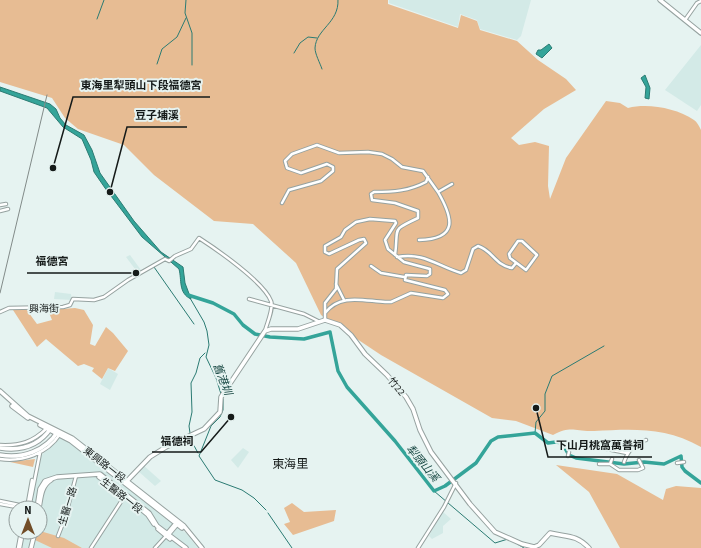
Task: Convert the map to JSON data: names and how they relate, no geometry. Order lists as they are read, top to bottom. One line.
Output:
{"streets":{"street":["興海街","竹22","東興路一段","生醫路一段","生醫一路"]},"crossings":[["生醫路一段","生醫一路"]],"districts":["東海里"],"water":["舊港圳","犁頭山溪"],"places":["東海里犁頭山下段福德宮","豆子埔溪","福德宮","下山月桃窩萬善祠","福德祠"],"north":"top"}
